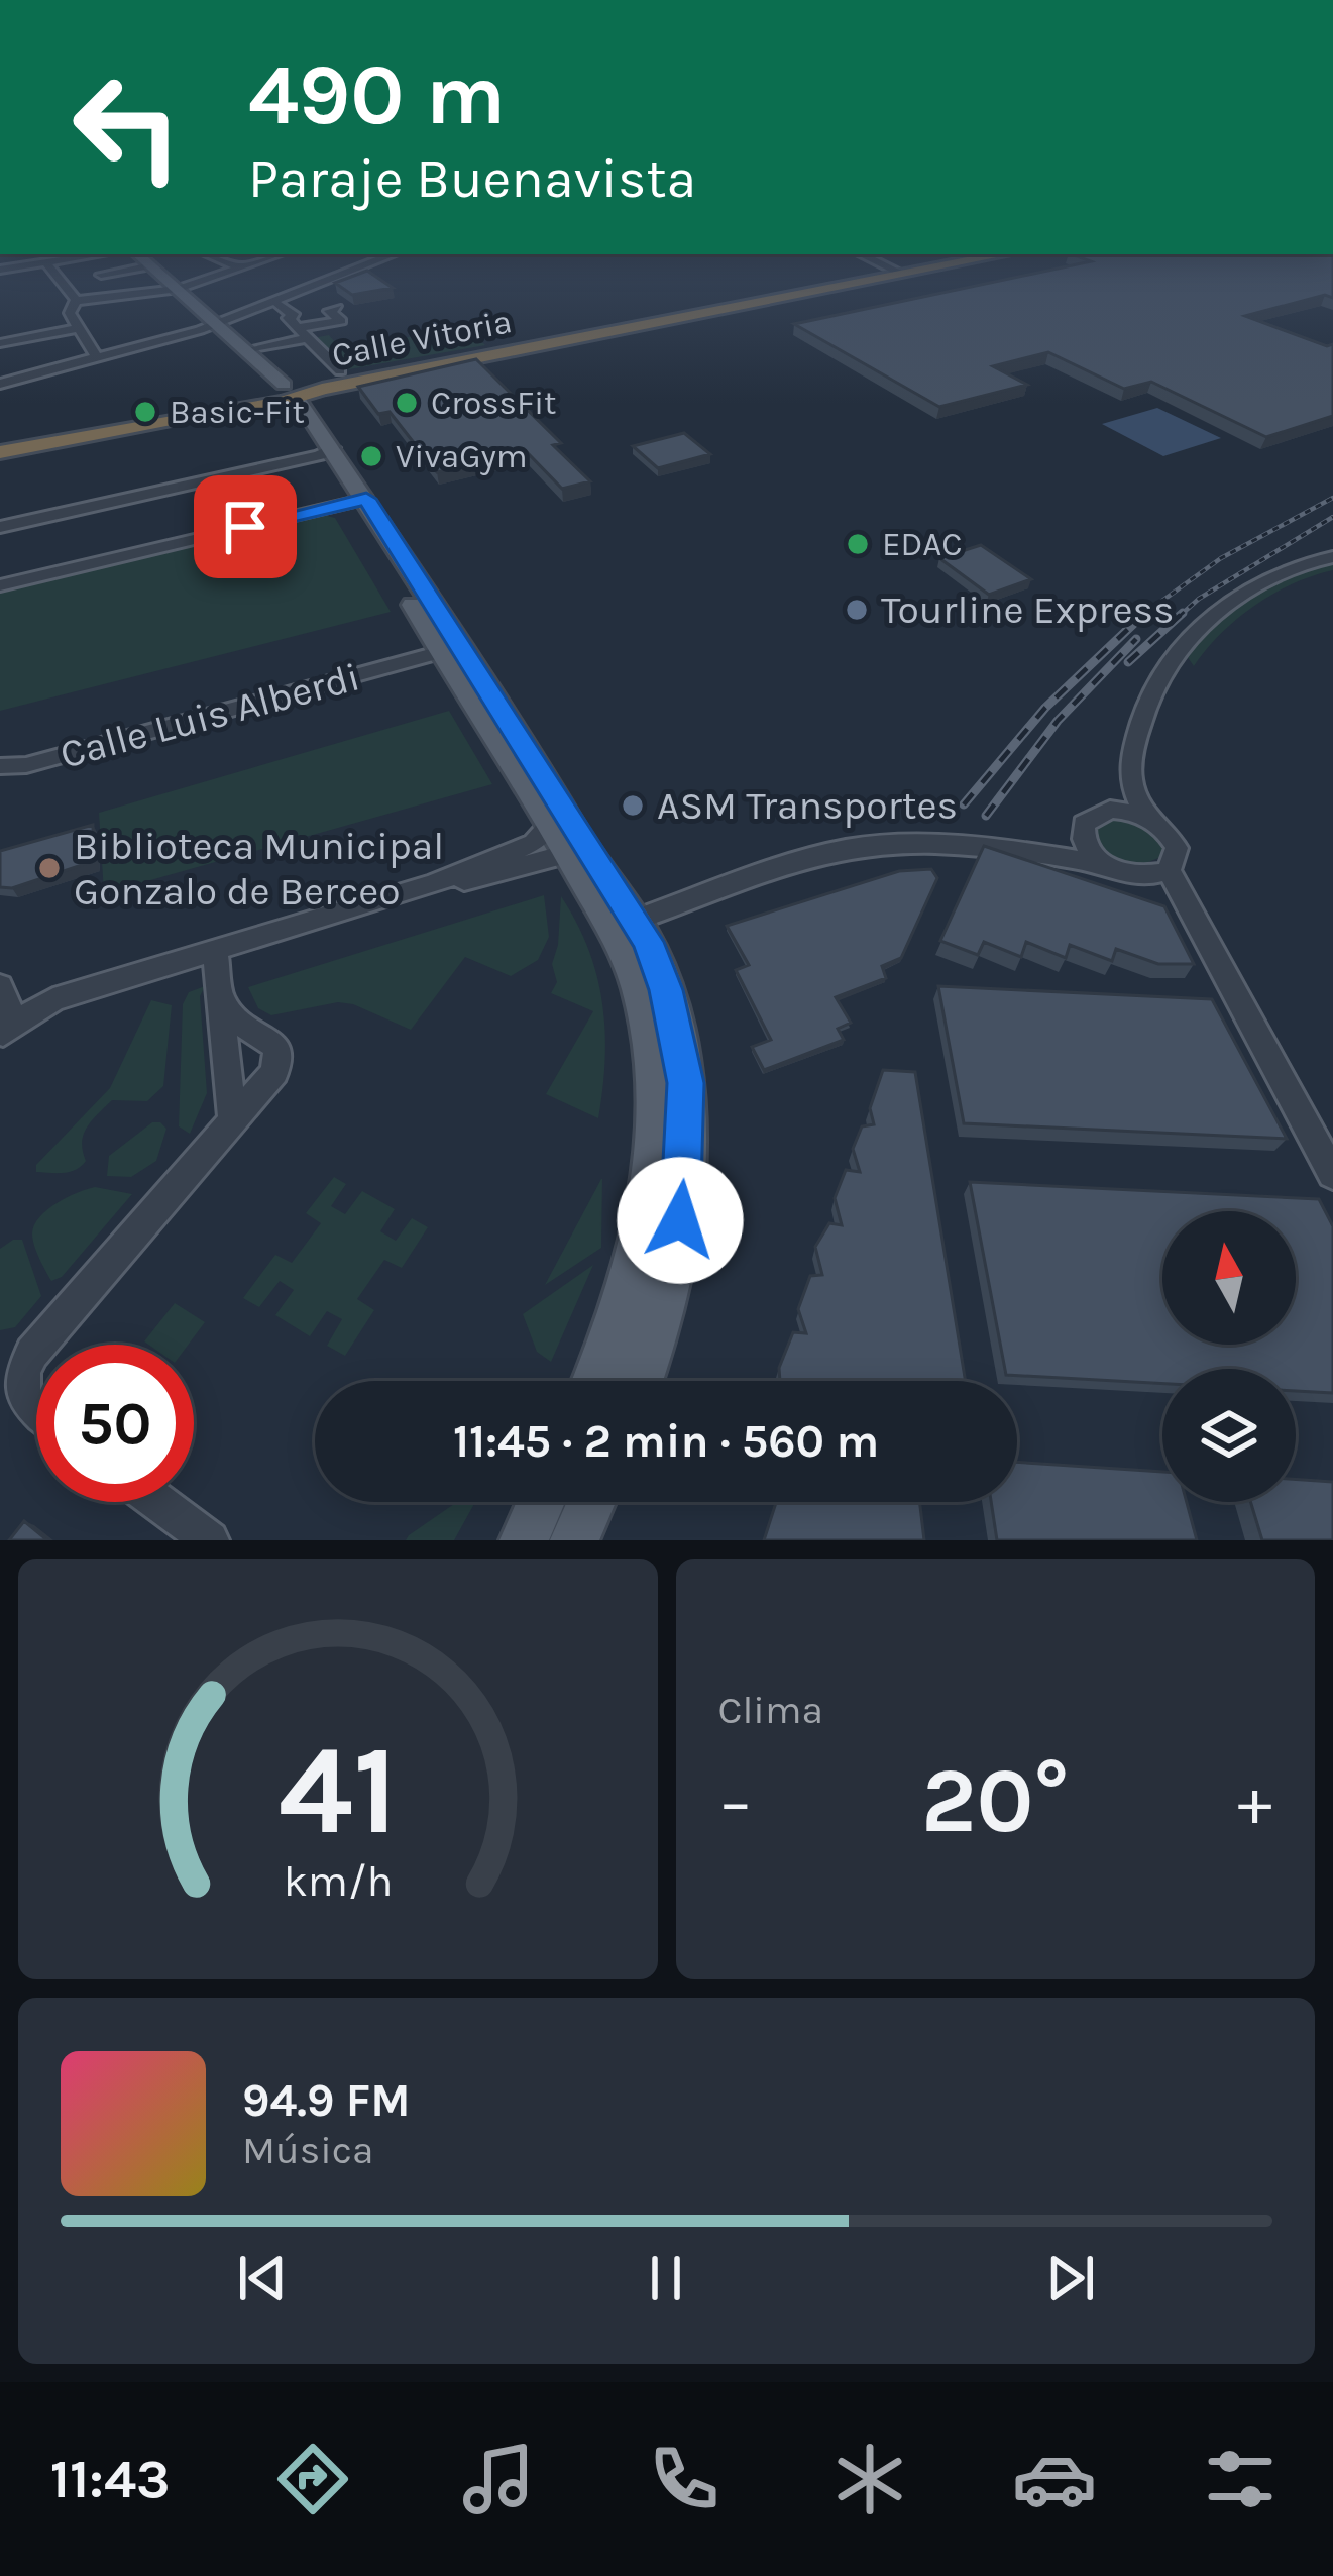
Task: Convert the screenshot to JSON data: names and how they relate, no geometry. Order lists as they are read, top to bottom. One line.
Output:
{"streets":{"highway":["Calle Vitoria"],"street":["Calle Luis Alberdi"]},"places":["CrossFit","Basic-Fit","VivaGym","EDAC","Tourline Express","ASM Transportes","Biblioteca Municipal Gonzalo de Berceo"],"north":"top","page":{"turn":["490 m","Paraje Buenavista"],"limit":"50","trip":"11:45 · 2 min · 560 m","tile":"Clima","heat":["−","20°","+"],"song":["94.9 FM","Música"],"tabs":"11:43","gauge":["41","km/h"]}}
